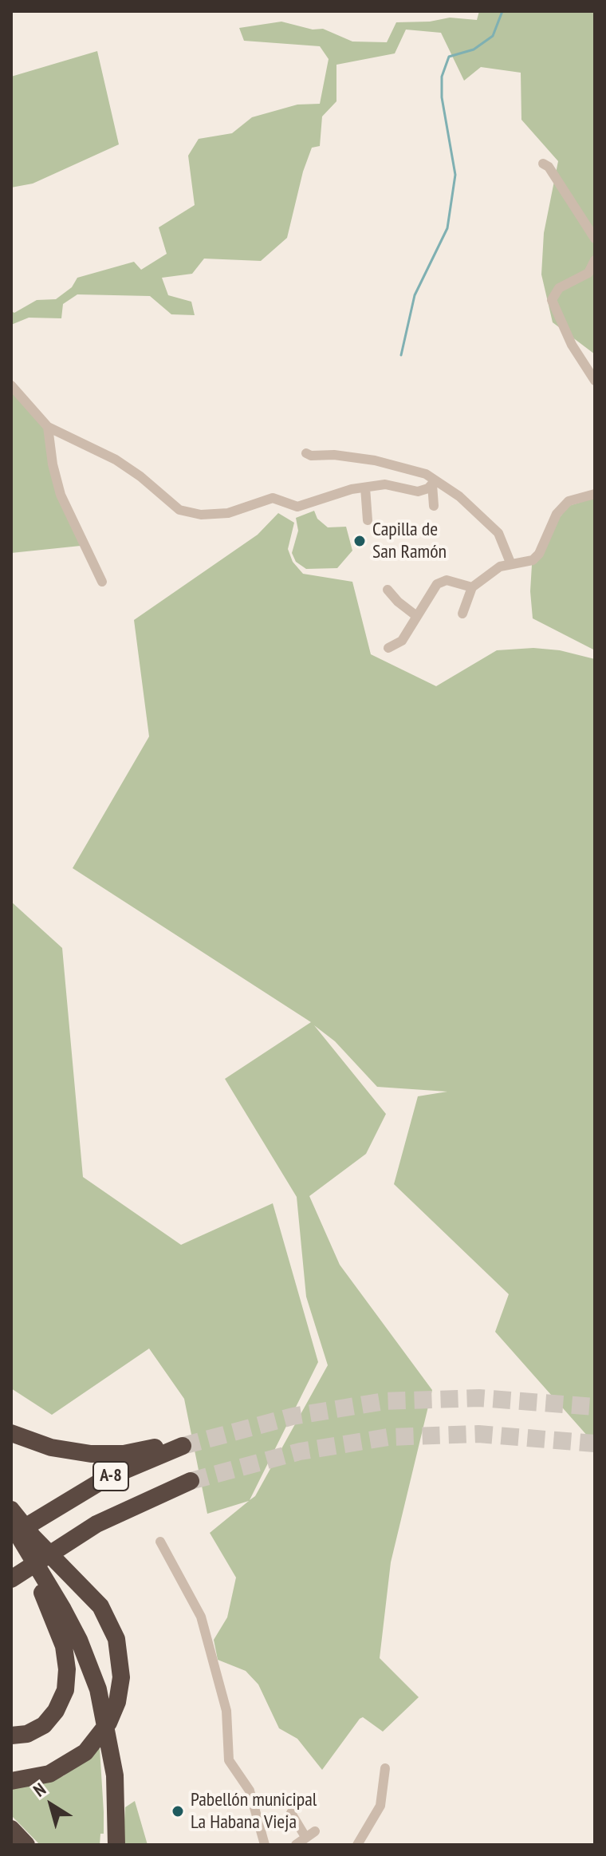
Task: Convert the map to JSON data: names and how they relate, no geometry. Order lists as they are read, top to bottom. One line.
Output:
{"streets":{"highway":["A-8"]},"places":["Capilla de San Ramón","Pabellón municipal La Habana Vieja"],"north":"top left"}
